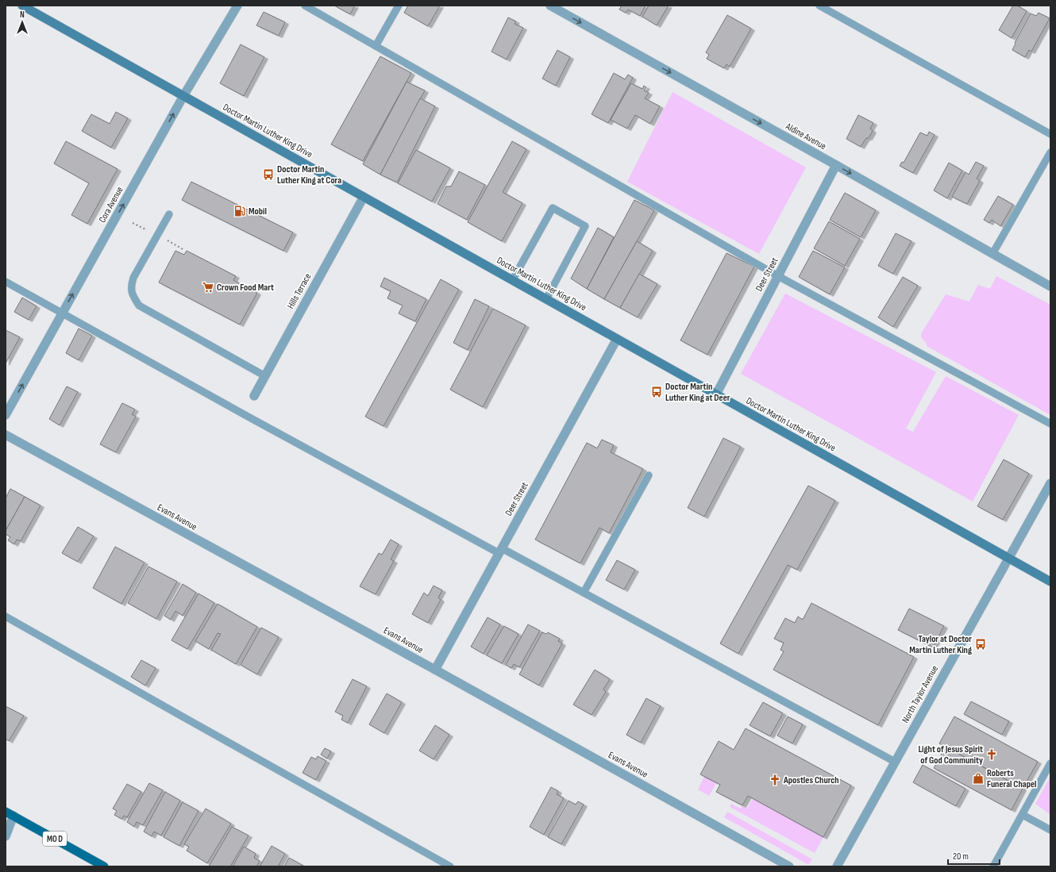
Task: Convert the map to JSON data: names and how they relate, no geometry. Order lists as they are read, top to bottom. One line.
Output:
{"streets":{"main road":["Doctor Martin Luther King Drive","MO D"],"street":["Aldine Avenue","Cora Avenue","Deer Street","Hills Terrace","Evans Avenue","North Taylor Avenue"]},"crossings":[["Doctor Martin Luther King Drive","Cora Avenue"],["Doctor Martin Luther King Drive","Deer Street"],["Doctor Martin Luther King Drive","Hills Terrace"],["Doctor Martin Luther King Drive","North Taylor Avenue"],["Aldine Avenue","Deer Street"],["Deer Street","Evans Avenue"]],"one_way":["Aldine Avenue","Cora Avenue"],"places":{"bus stop":["Doctor Martin Luther King at Cora","Doctor Martin Luther King at Deer","Taylor at Doctor Martin Luther King"],"fuel station":["Mobil"],"supermarket":["Crown Food Mart"],"church":["Light of Jesus Spirit of God Community","Apostles Church"],"shop":["Roberts Funeral Chapel"]},"scale_bar":"20 m","north":"top"}
